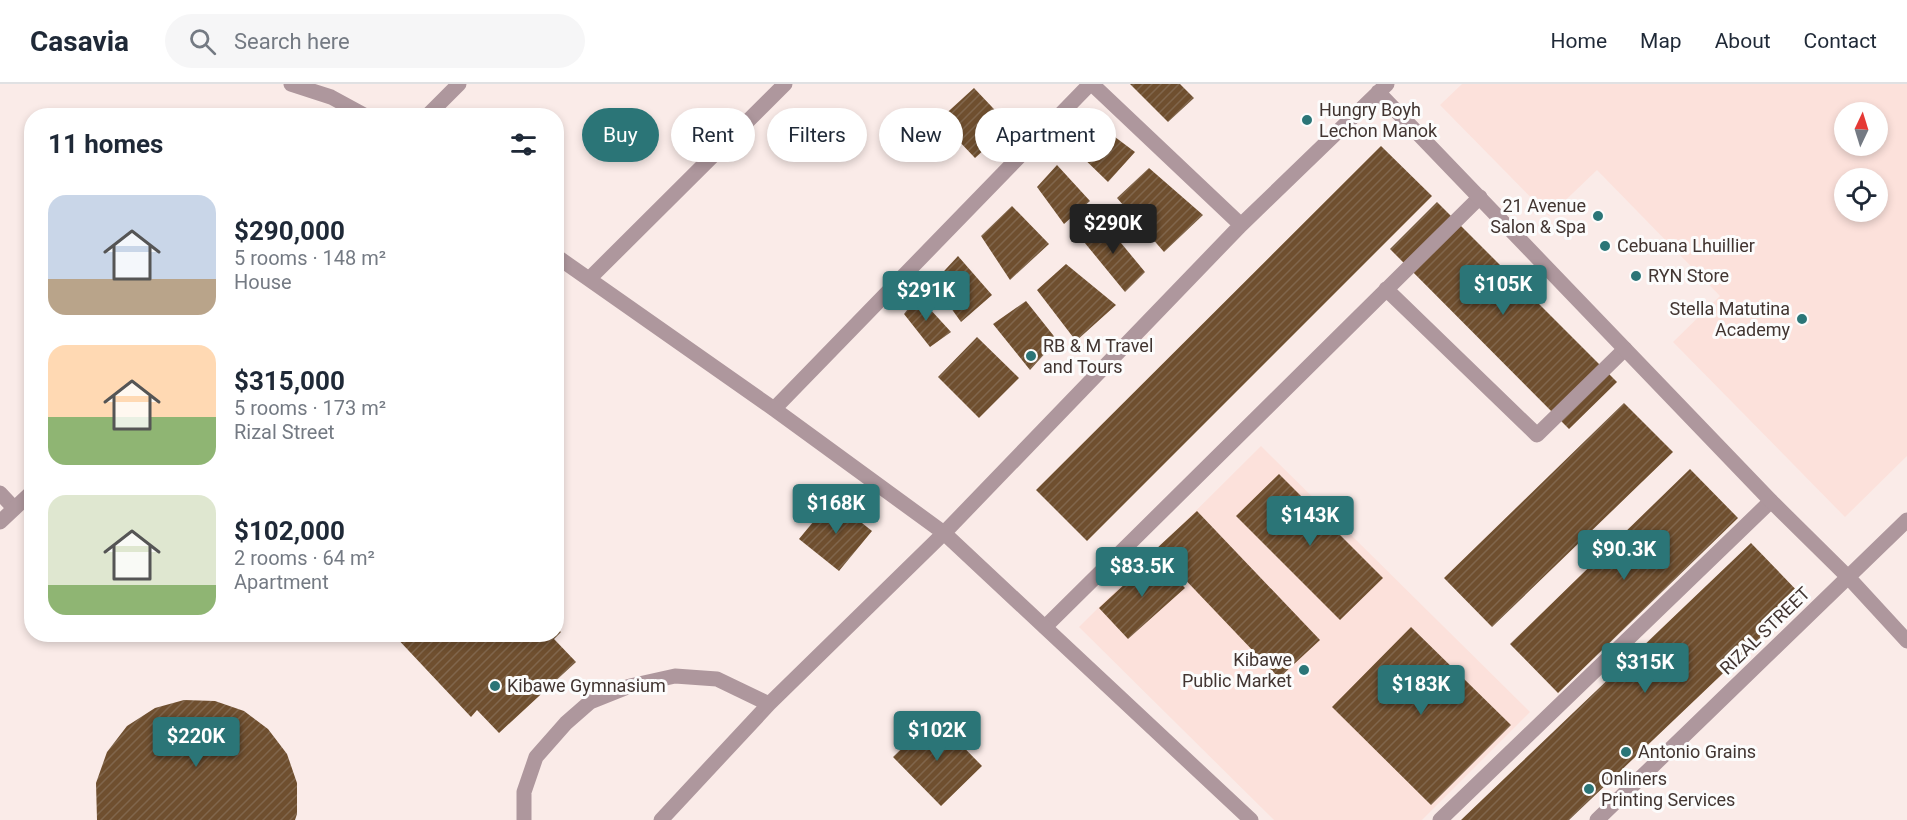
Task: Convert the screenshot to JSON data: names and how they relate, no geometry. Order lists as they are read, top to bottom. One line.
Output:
{"streets":{"street":["RIZAL STREET"]},"places":["Hungry Boyh Lechon Manok","21 Avenue Salon & Spa","Cebuana Lhuillier","RYN Store","Stella Matutina Academy","RB & M Travel and Tours","Kibawe Public Market","Kibawe Gymnasium","Antonio Grains","Onliners Printing Services"],"north":"top","page":{"header":"Casavia","search":"Search here","nav":["Home","Map","About","Contact"],"chip":["Buy","Rent","Filters","New","Apartment"],"heading":"11 homes","list":[{"name":"$290,000","note":"5 rooms · 148 m² · House"},{"name":"$315,000","note":"5 rooms · 173 m² · Rizal Street"},{"name":"$102,000","note":"2 rooms · 64 m² · Apartment"}],"price":["$290K","$105K","$291K","$168K","$143K","$90.3K","$83.5K","$315K","$183K","$102K","$220K"]}}
